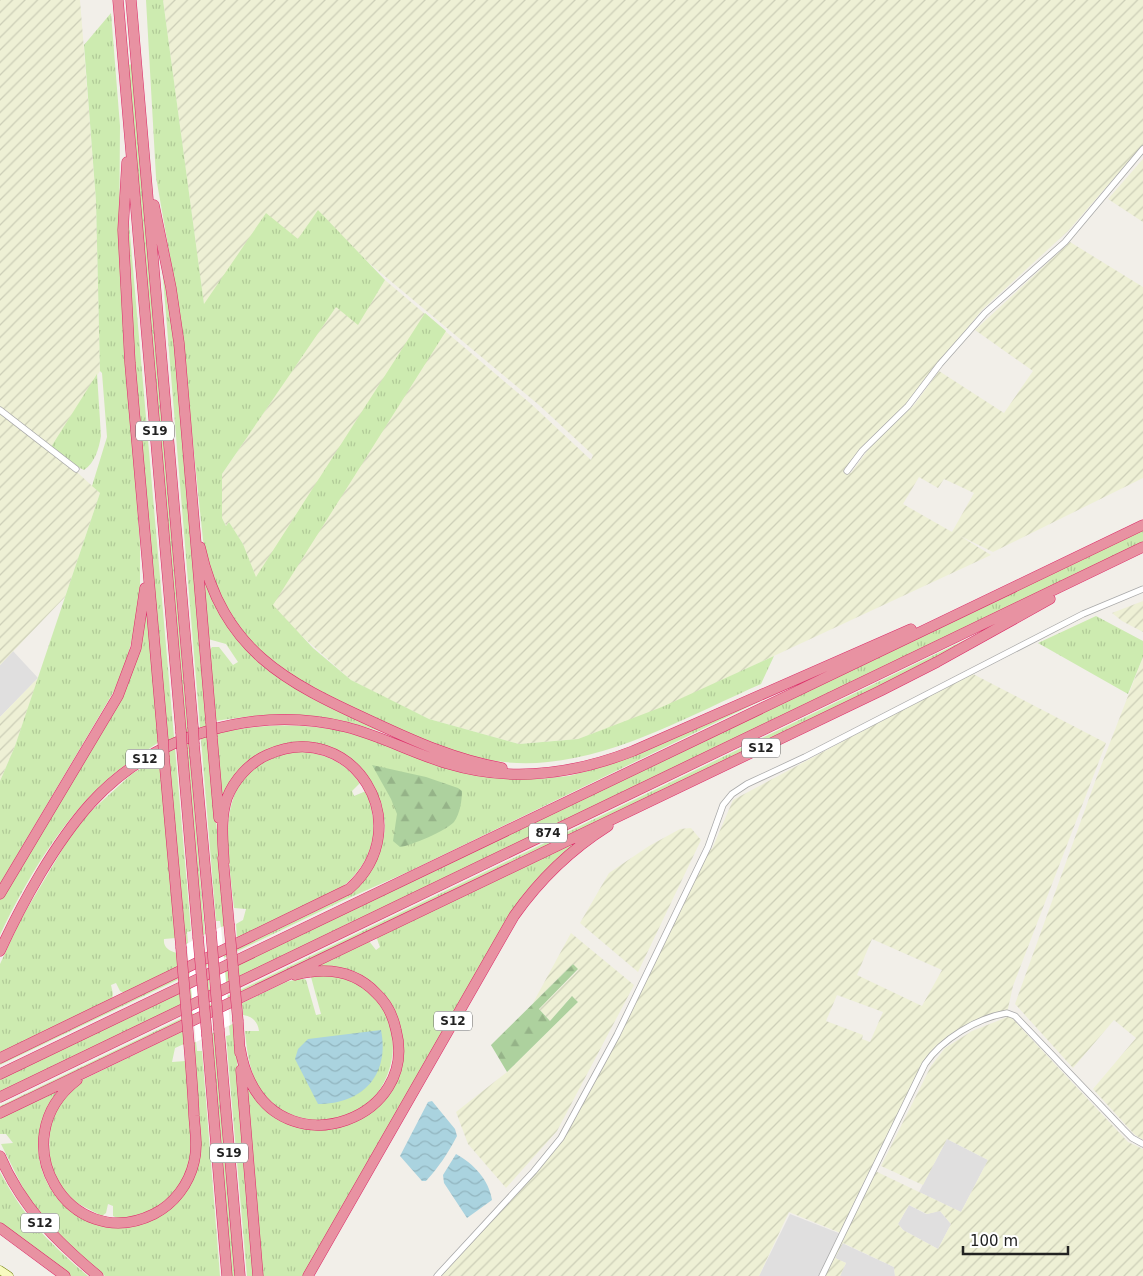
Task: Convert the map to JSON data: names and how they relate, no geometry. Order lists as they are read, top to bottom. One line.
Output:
{"streets":{"highway":["S19","S12","874"]},"crossings":[["S12","874"]],"scale_bar":"100 m"}
